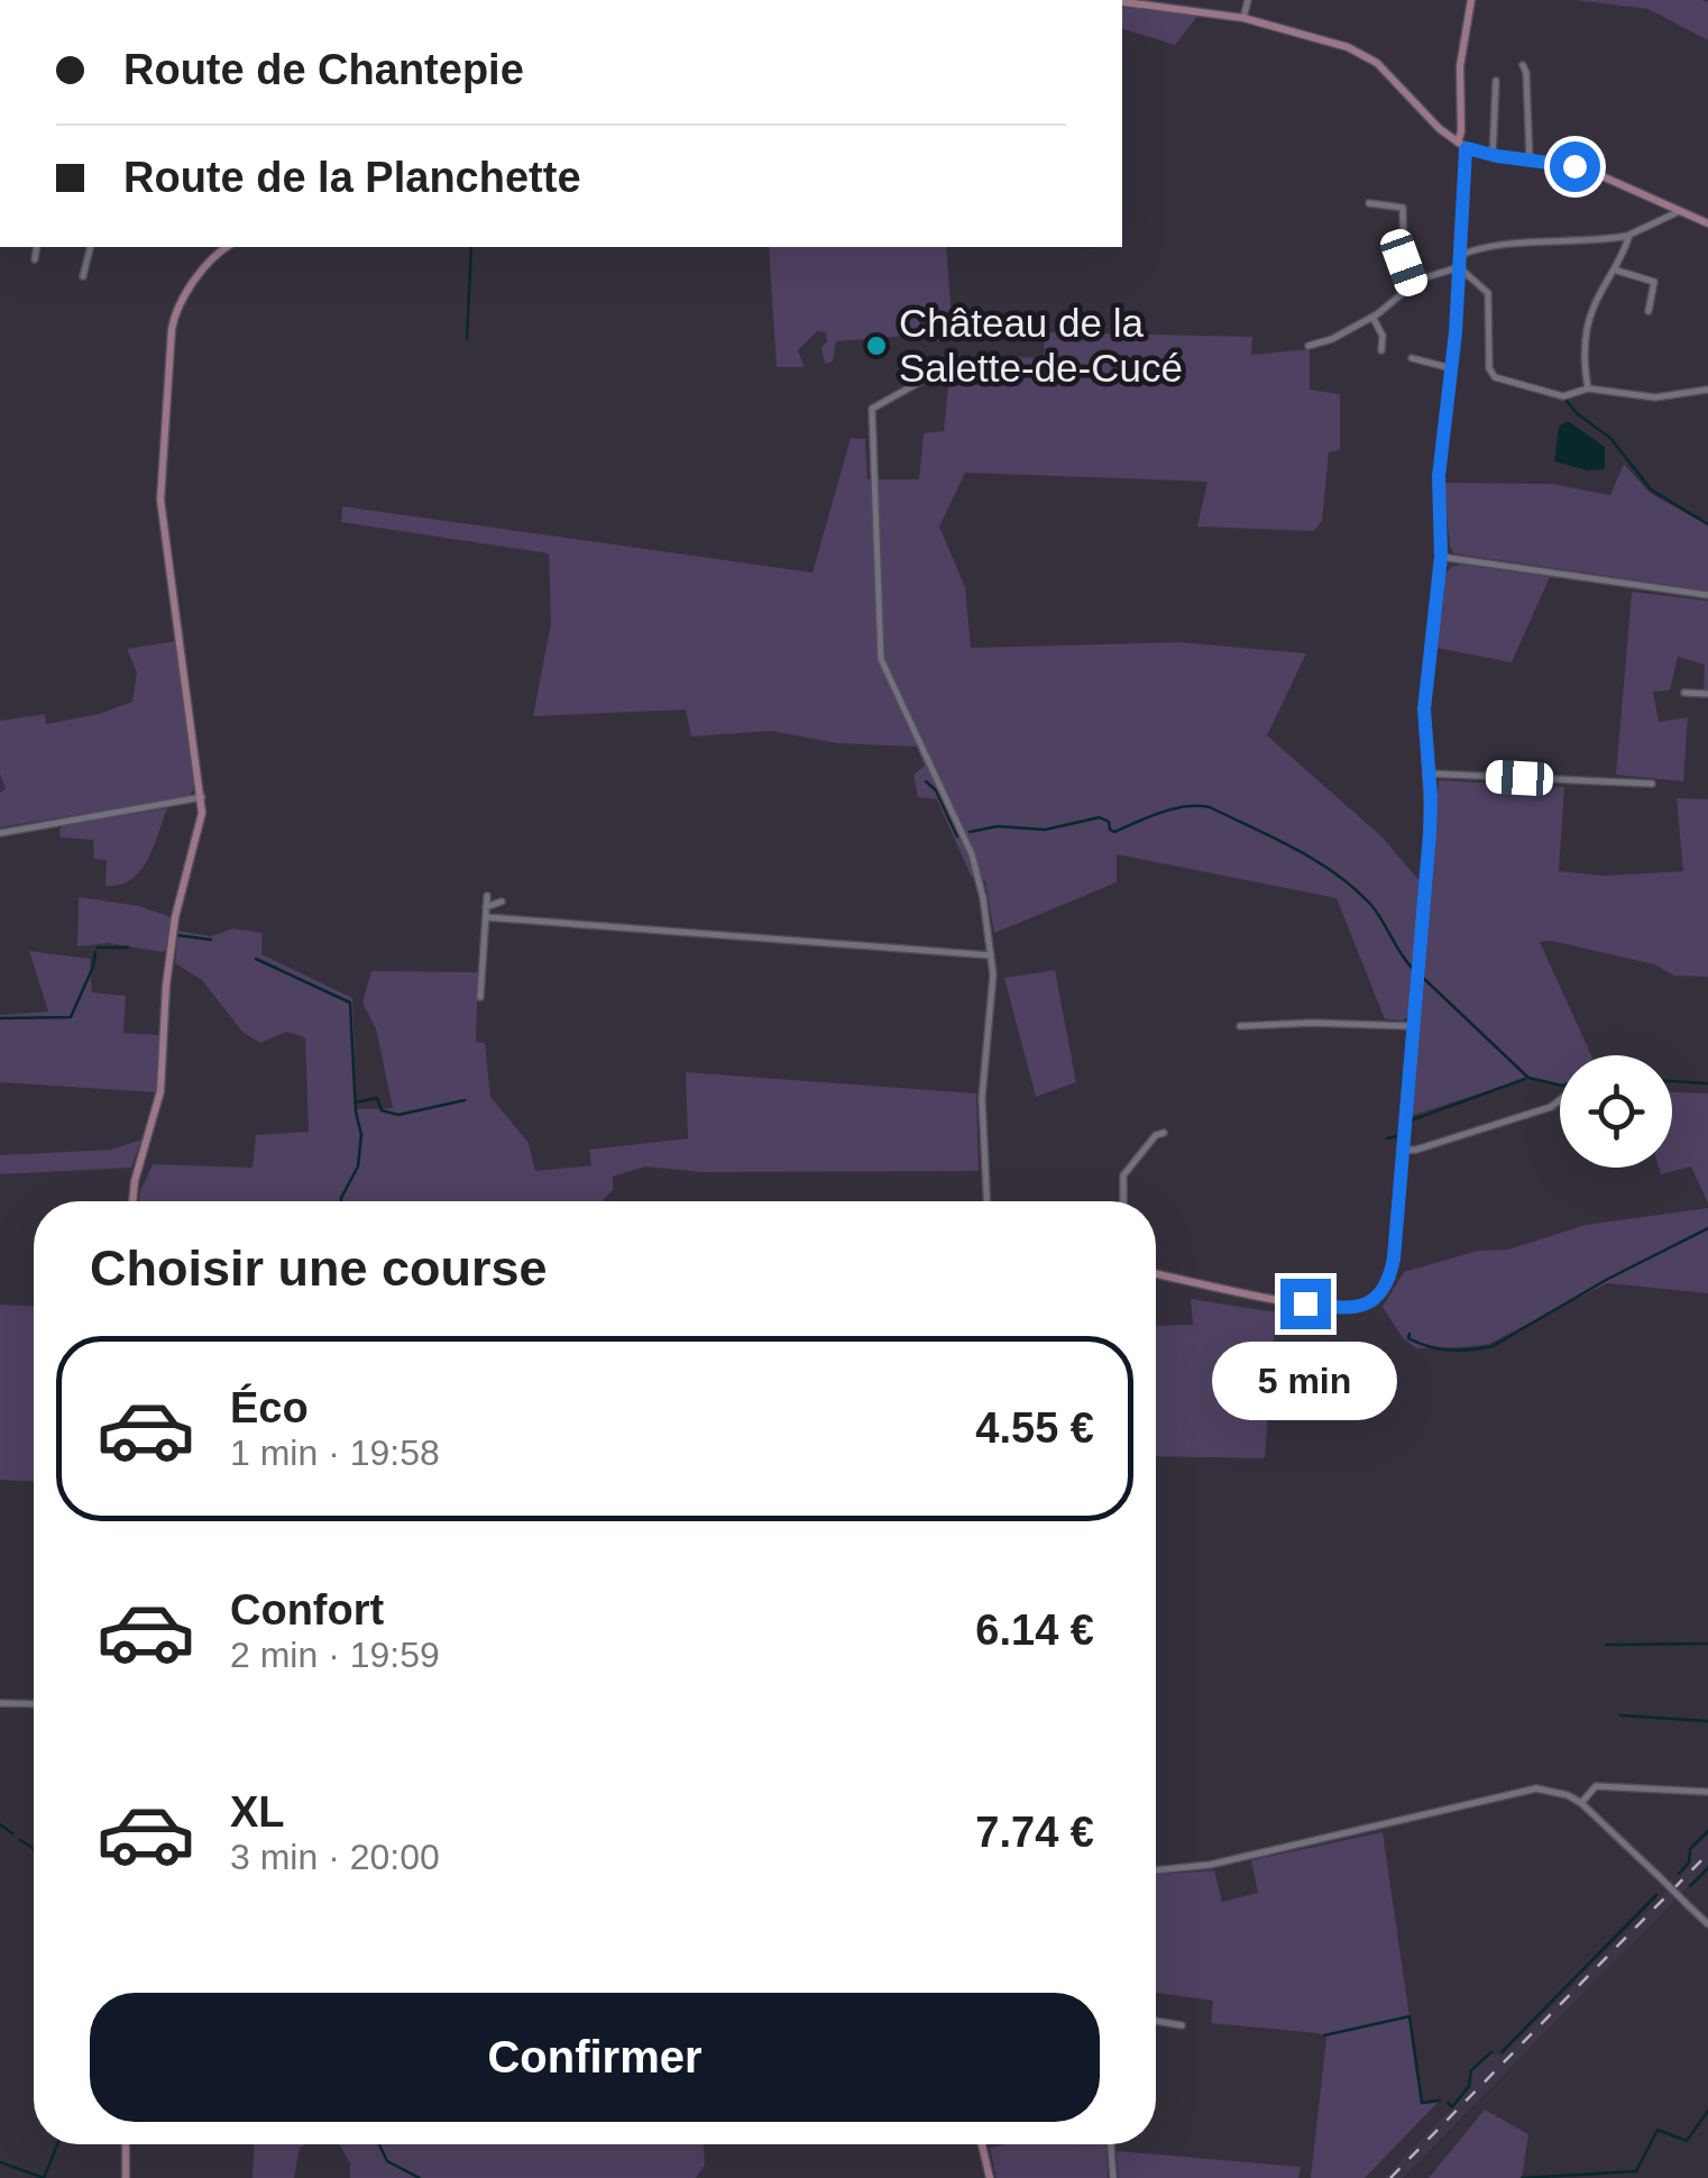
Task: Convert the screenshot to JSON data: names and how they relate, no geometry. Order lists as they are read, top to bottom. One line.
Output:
{"places":["Château de la Salette-de-Cucé"],"page":{"banner":["Route de Chantepie","Route de la Planchette"],"heading":"Choisir une course","list":[{"name":"Éco","note":"1 min · 19:58","value":"4.55 €"},{"name":"Confort","note":"2 min · 19:59","value":"6.14 €"},{"name":"XL","note":"3 min · 20:00","value":"7.74 €"}],"bubble":"5 min","buttons":"Confirmer"}}
